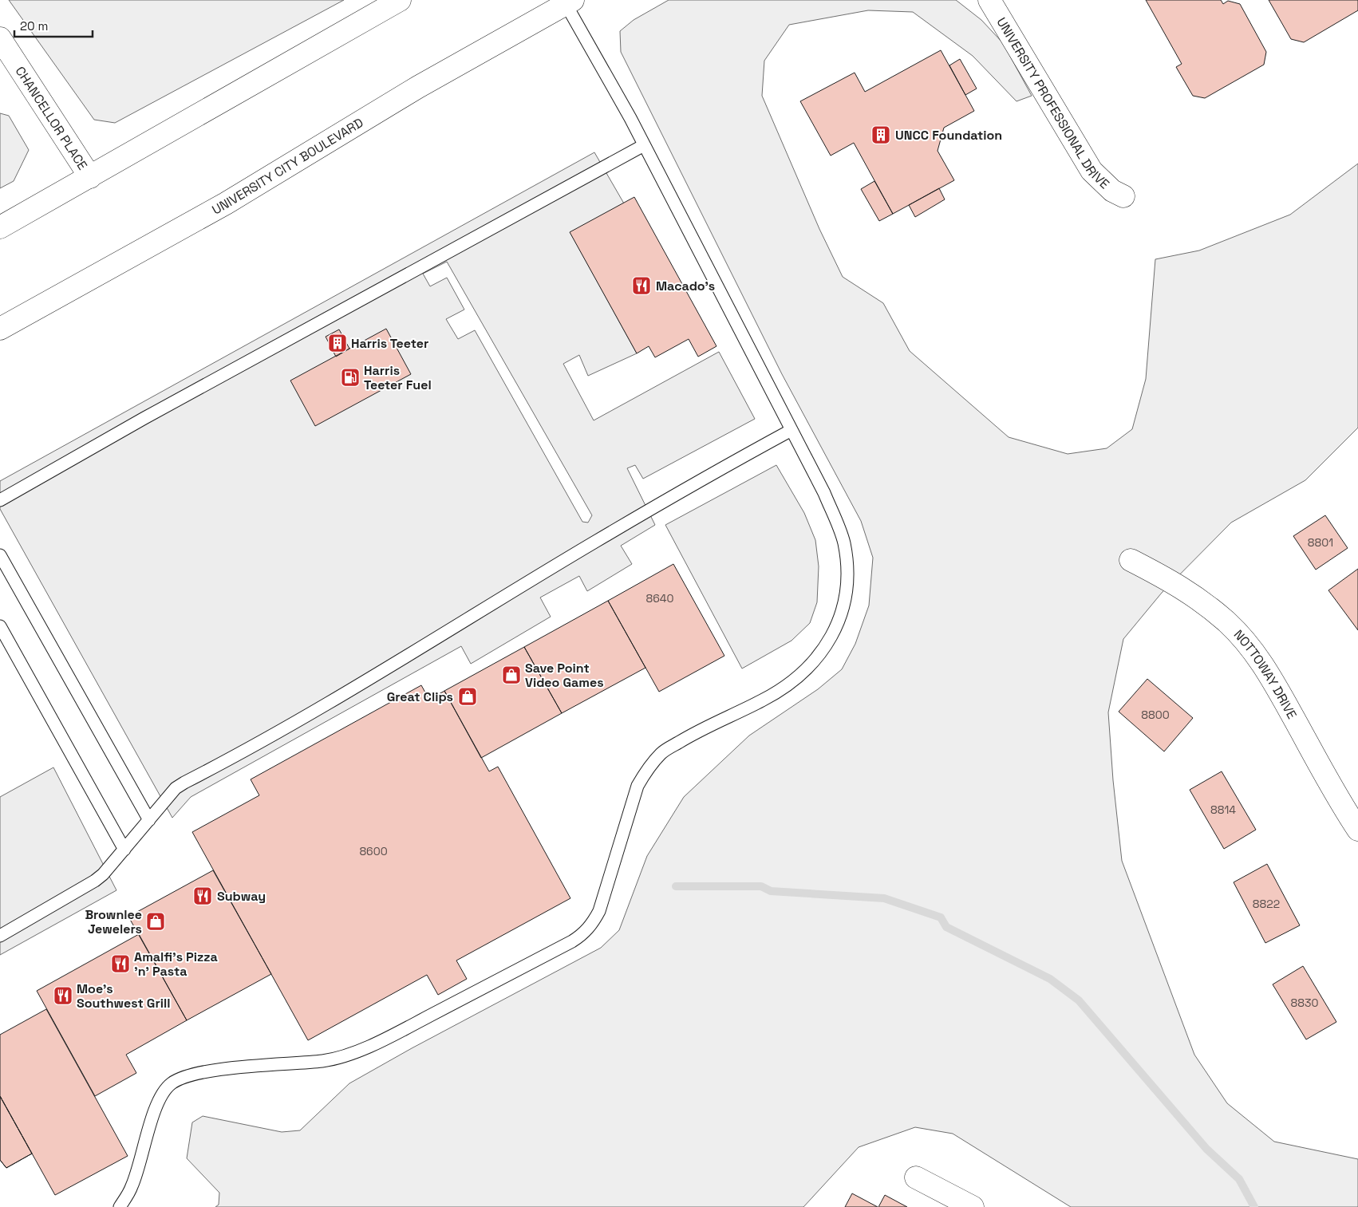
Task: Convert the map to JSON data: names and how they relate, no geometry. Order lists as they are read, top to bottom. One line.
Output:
{"streets":{"main road":["UNIVERSITY PROFESSIONAL DRIVE","CHANCELLOR PLACE","UNIVERSITY CITY BOULEVARD","NOTTOWAY DRIVE"]},"places":{"building":["UNCC Foundation","Harris Teeter"],"restaurant":["Macado's","Subway","Amalfi's Pizza 'n' Pasta","Moe's Southwest Grill"],"fuel station":["Harris Teeter Fuel"],"shop":["Save Point Video Games","Great Clips","Brownlee Jewelers"]},"house_numbers":["8801","8640","8800","8814","8600","8822","8830"],"scale_bar":"20 m"}
